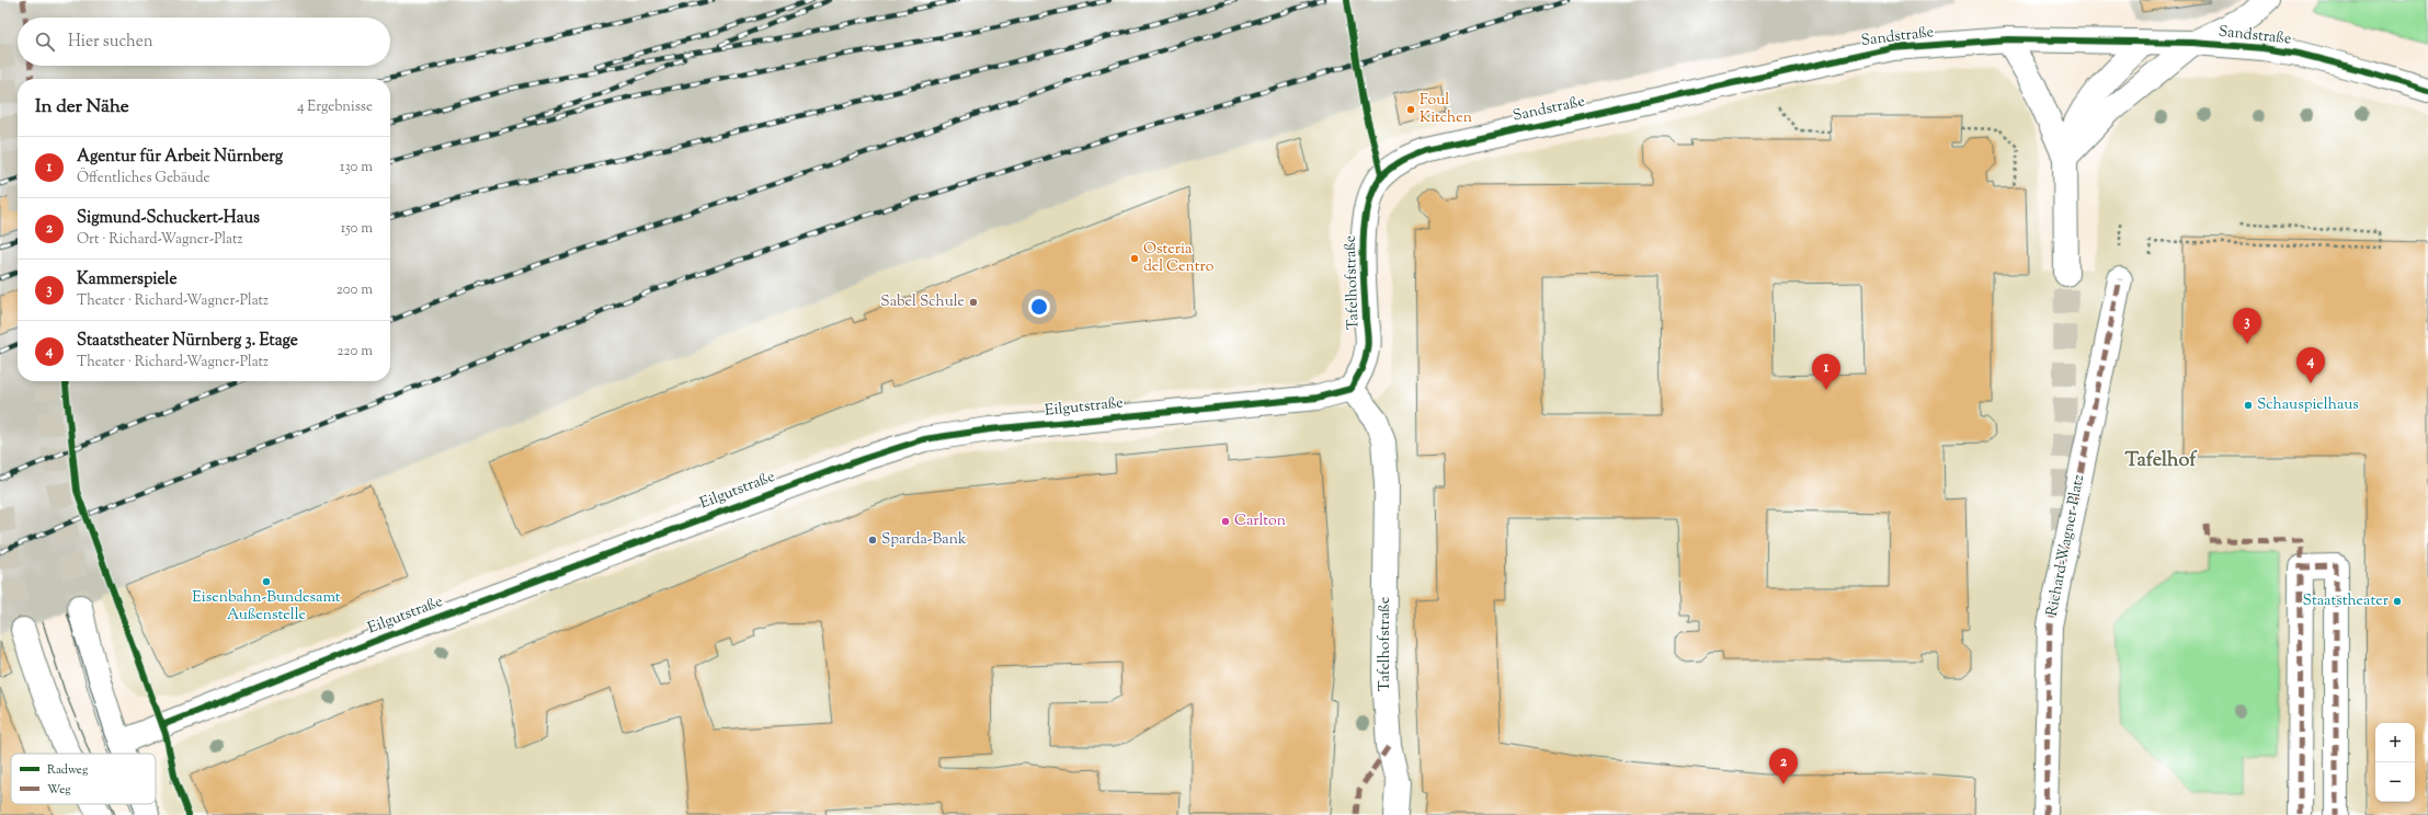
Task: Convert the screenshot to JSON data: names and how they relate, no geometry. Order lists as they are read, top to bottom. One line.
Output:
{"streets":{"street":["Sandstraße","Tafelhofstraße","Eilgutstraße","Richard-Wagner-Platz"]},"crossings":[["Sandstraße","Tafelhofstraße"],["Tafelhofstraße","Eilgutstraße"]],"districts":["Tafelhof"],"places":["Foul Kitchen","Osteria del Centro","Sabel Schule","Schauspielhaus","Carlton","Sparda-Bank","Eisenbahn-Bundesamt Außenstelle","Staatstheater"],"legend":["Radweg","Weg"],"page":{"search":"Hier suchen","heading":["In der Nähe","4 Ergebnisse"],"list":[{"mark":"1","name":"Agentur für Arbeit Nürnberg","note":"Öffentliches Gebäude","value":"130 m"},{"mark":"2","name":"Sigmund-Schuckert-Haus","note":"Ort · Richard-Wagner-Platz","value":"150 m"},{"mark":"3","name":"Kammerspiele","note":"Theater · Richard-Wagner-Platz","value":"200 m"},{"mark":"4","name":"Staatstheater Nürnberg 3. Etage","note":"Theater · Richard-Wagner-Platz","value":"220 m"}],"pins":["3","4","1","2"],"map_buttons":["+","−"]}}
